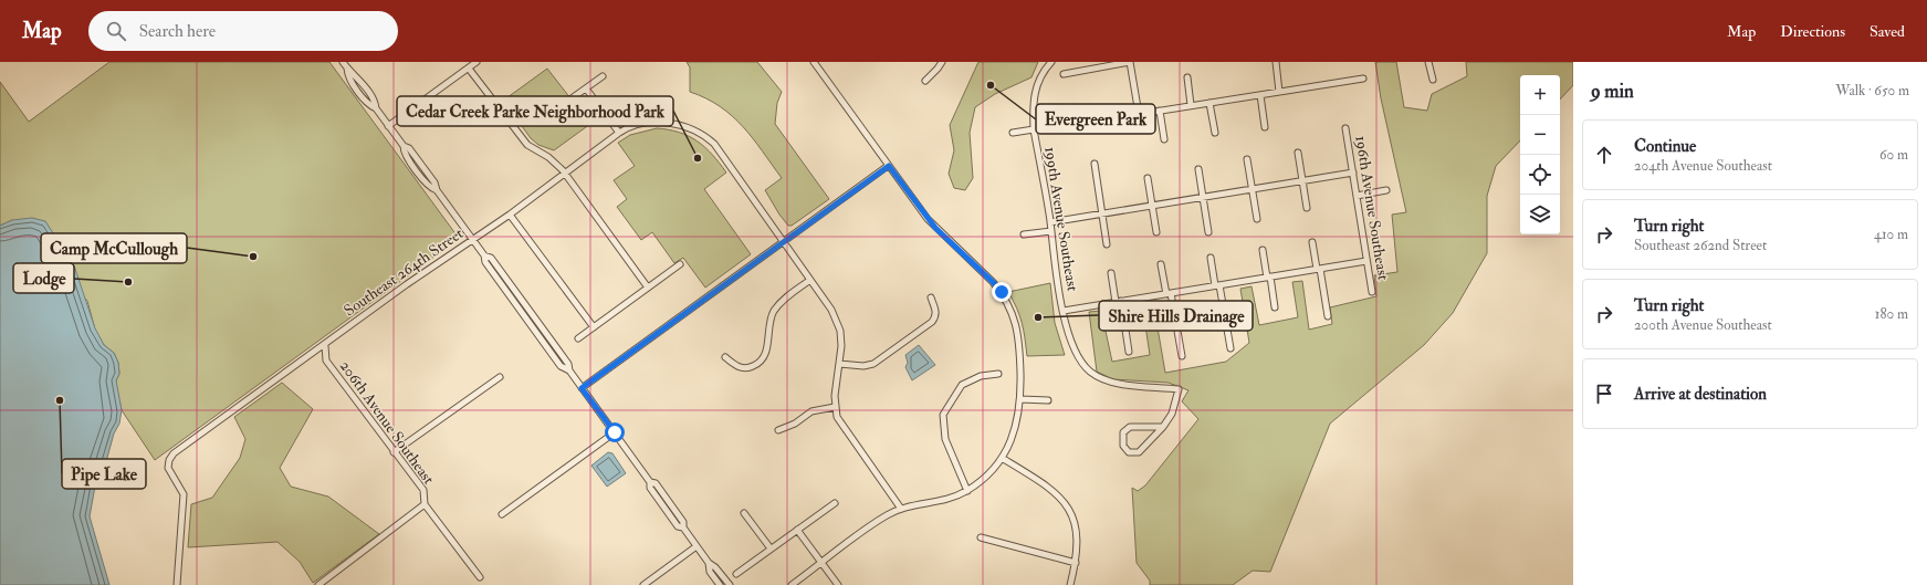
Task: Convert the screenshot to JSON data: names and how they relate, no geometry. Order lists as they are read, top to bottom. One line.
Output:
{"streets":{"street":["196th Avenue Southeast","199th Avenue Southeast","Southeast 264th Street","206th Avenue Southeast"]},"crossings":[["Southeast 264th Street","206th Avenue Southeast"]],"places":["Evergreen Park","Cedar Creek Parke Neighborhood Park","Camp McCullough","Lodge","Shire Hills Drainage","Pipe Lake"],"page":{"header":"Map","search":"Search here","nav":["Map","Directions","Saved"],"heading":["9 min","Walk · 650 m"],"map_buttons":["+","−"],"list":[["Continue","204th Avenue Southeast","60 m"],["Turn right","Southeast 262nd Street","410 m"],["Turn right","200th Avenue Southeast","180 m"],"Arrive at destination"]}}
